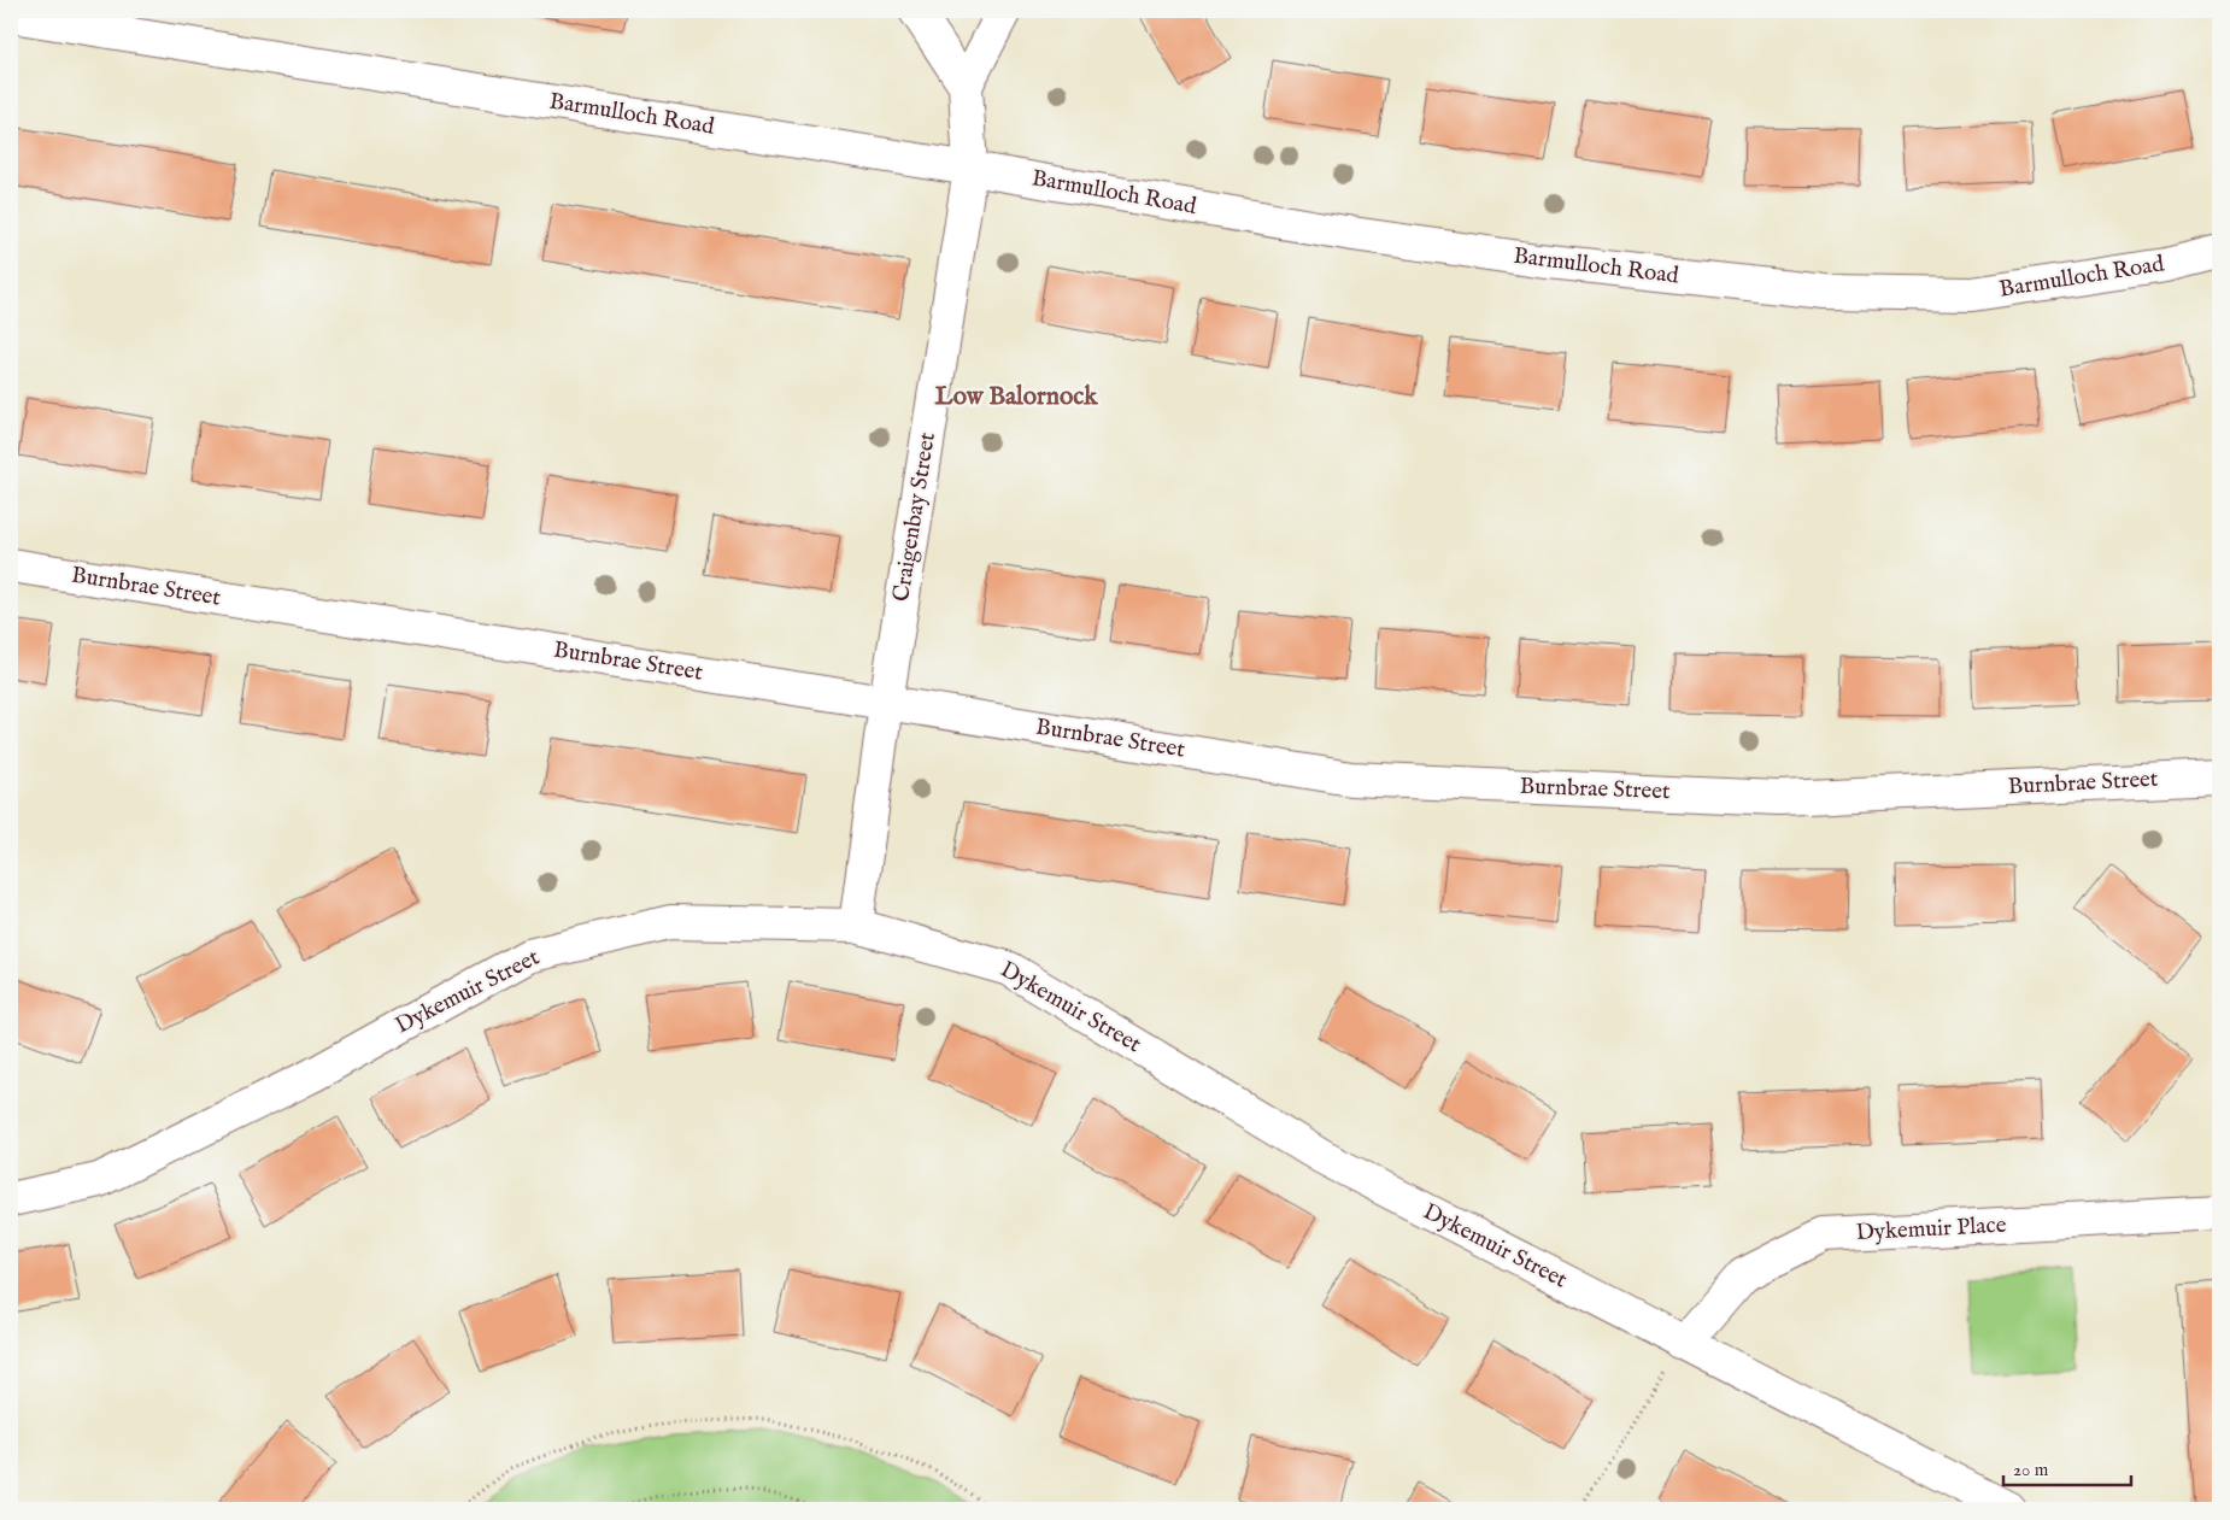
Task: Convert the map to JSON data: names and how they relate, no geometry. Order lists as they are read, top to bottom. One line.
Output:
{"streets":{"street":["Barmulloch Road","Craigenbay Street","Burnbrae Street","Dykemuir Street","Dykemuir Place"]},"crossings":[["Barmulloch Road","Craigenbay Street"],["Craigenbay Street","Burnbrae Street"],["Craigenbay Street","Dykemuir Street"],["Dykemuir Street","Dykemuir Place"]],"districts":["Low Balornock"],"scale_bar":"20 m"}
